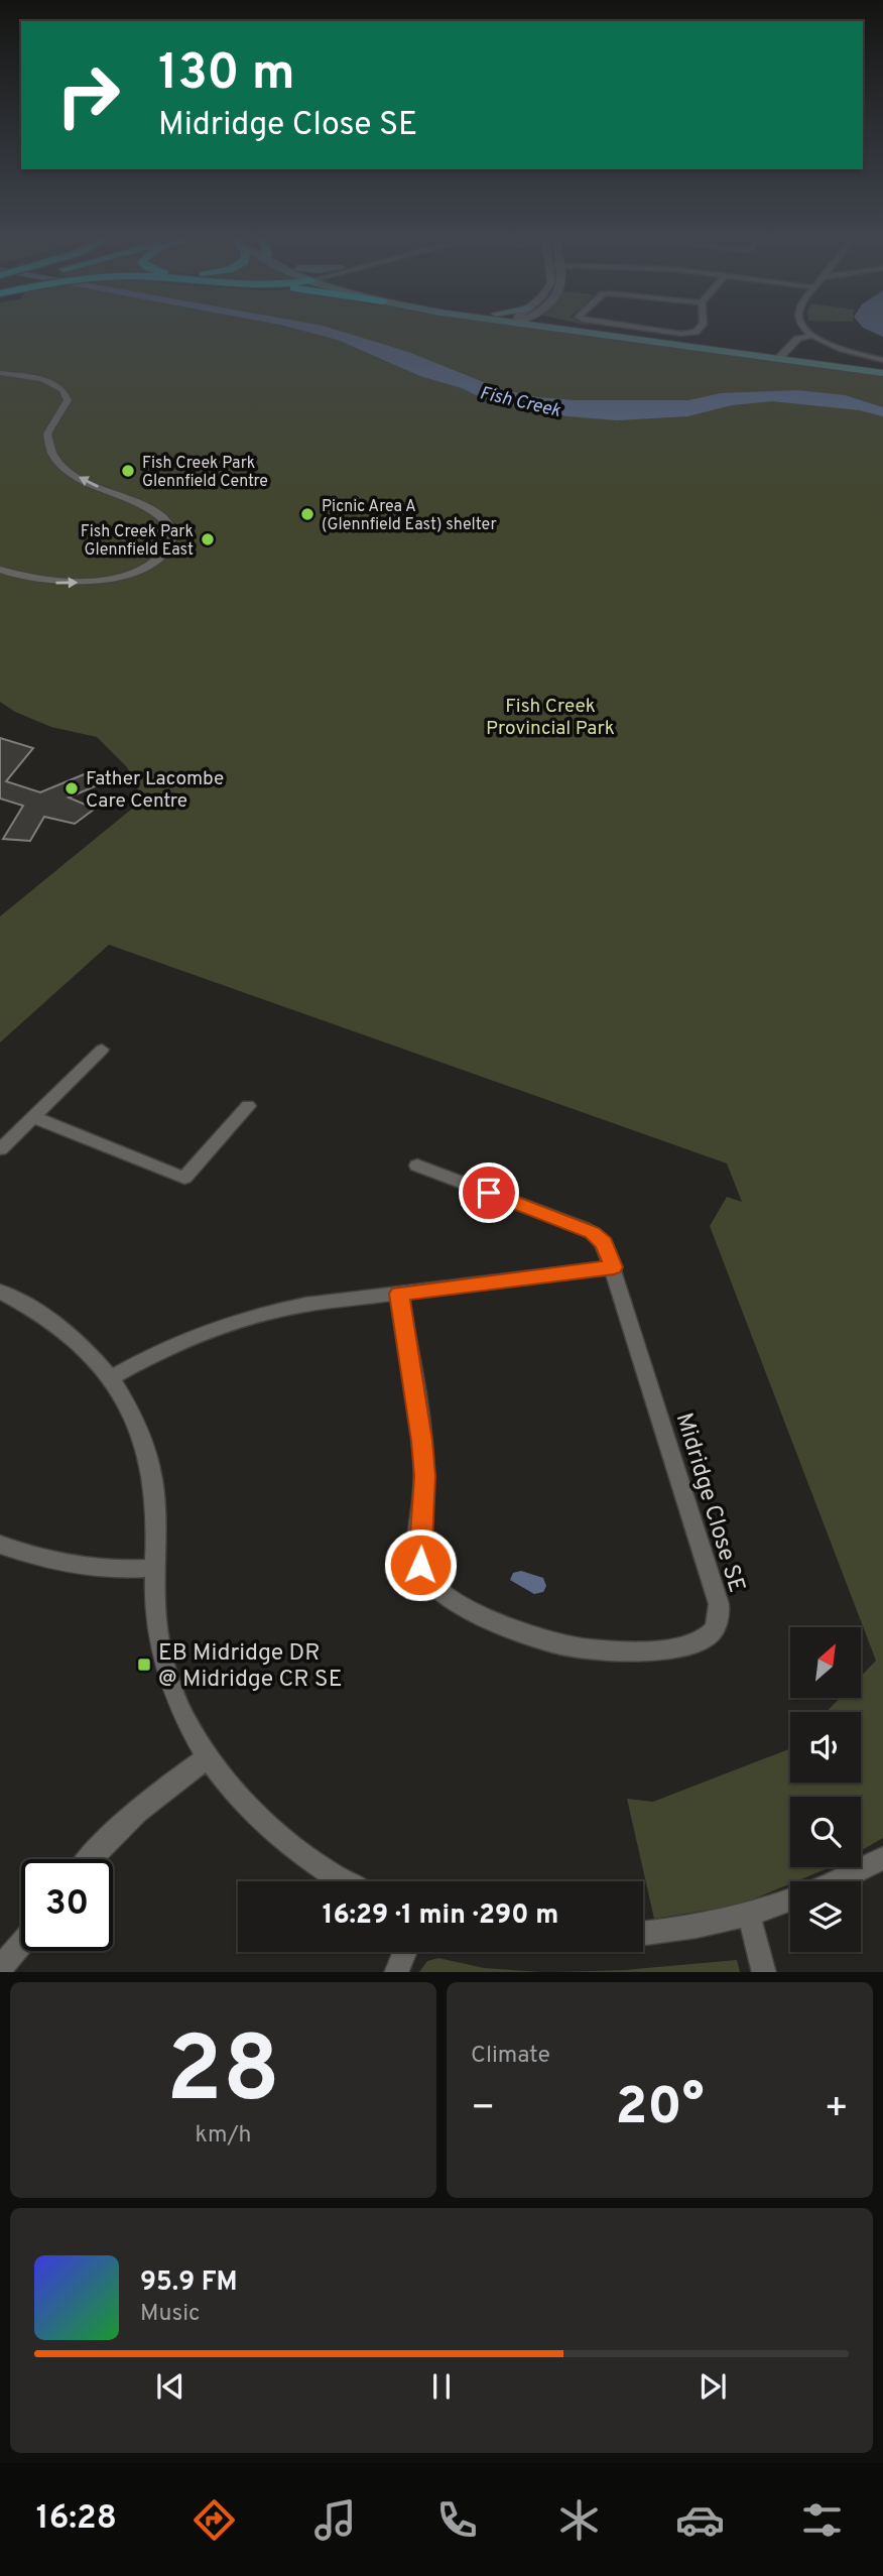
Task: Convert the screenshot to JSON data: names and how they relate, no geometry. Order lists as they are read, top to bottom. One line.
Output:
{"streets":{"street":["Midridge Close SE"]},"water":["Fish Creek"],"parks":["Fish Creek Provincial Park"],"places":{"other":["Fish Creek Park Glennfield Centre","Picnic Area A (Glennfield East) shelter","Fish Creek Park Glennfield East","Father Lacombe Care Centre"],"transit":["EB Midridge DR @ Midridge CR SE"]},"north":"top right","page":{"turn":["130 m","Midridge Close SE"],"limit":"30","trip":"16:29 · 1 min · 290 m","tile":[["28","km/h"],"Climate"],"heat":["−","20°","+"],"song":["95.9 FM","Music"],"tabs":"16:28"}}
